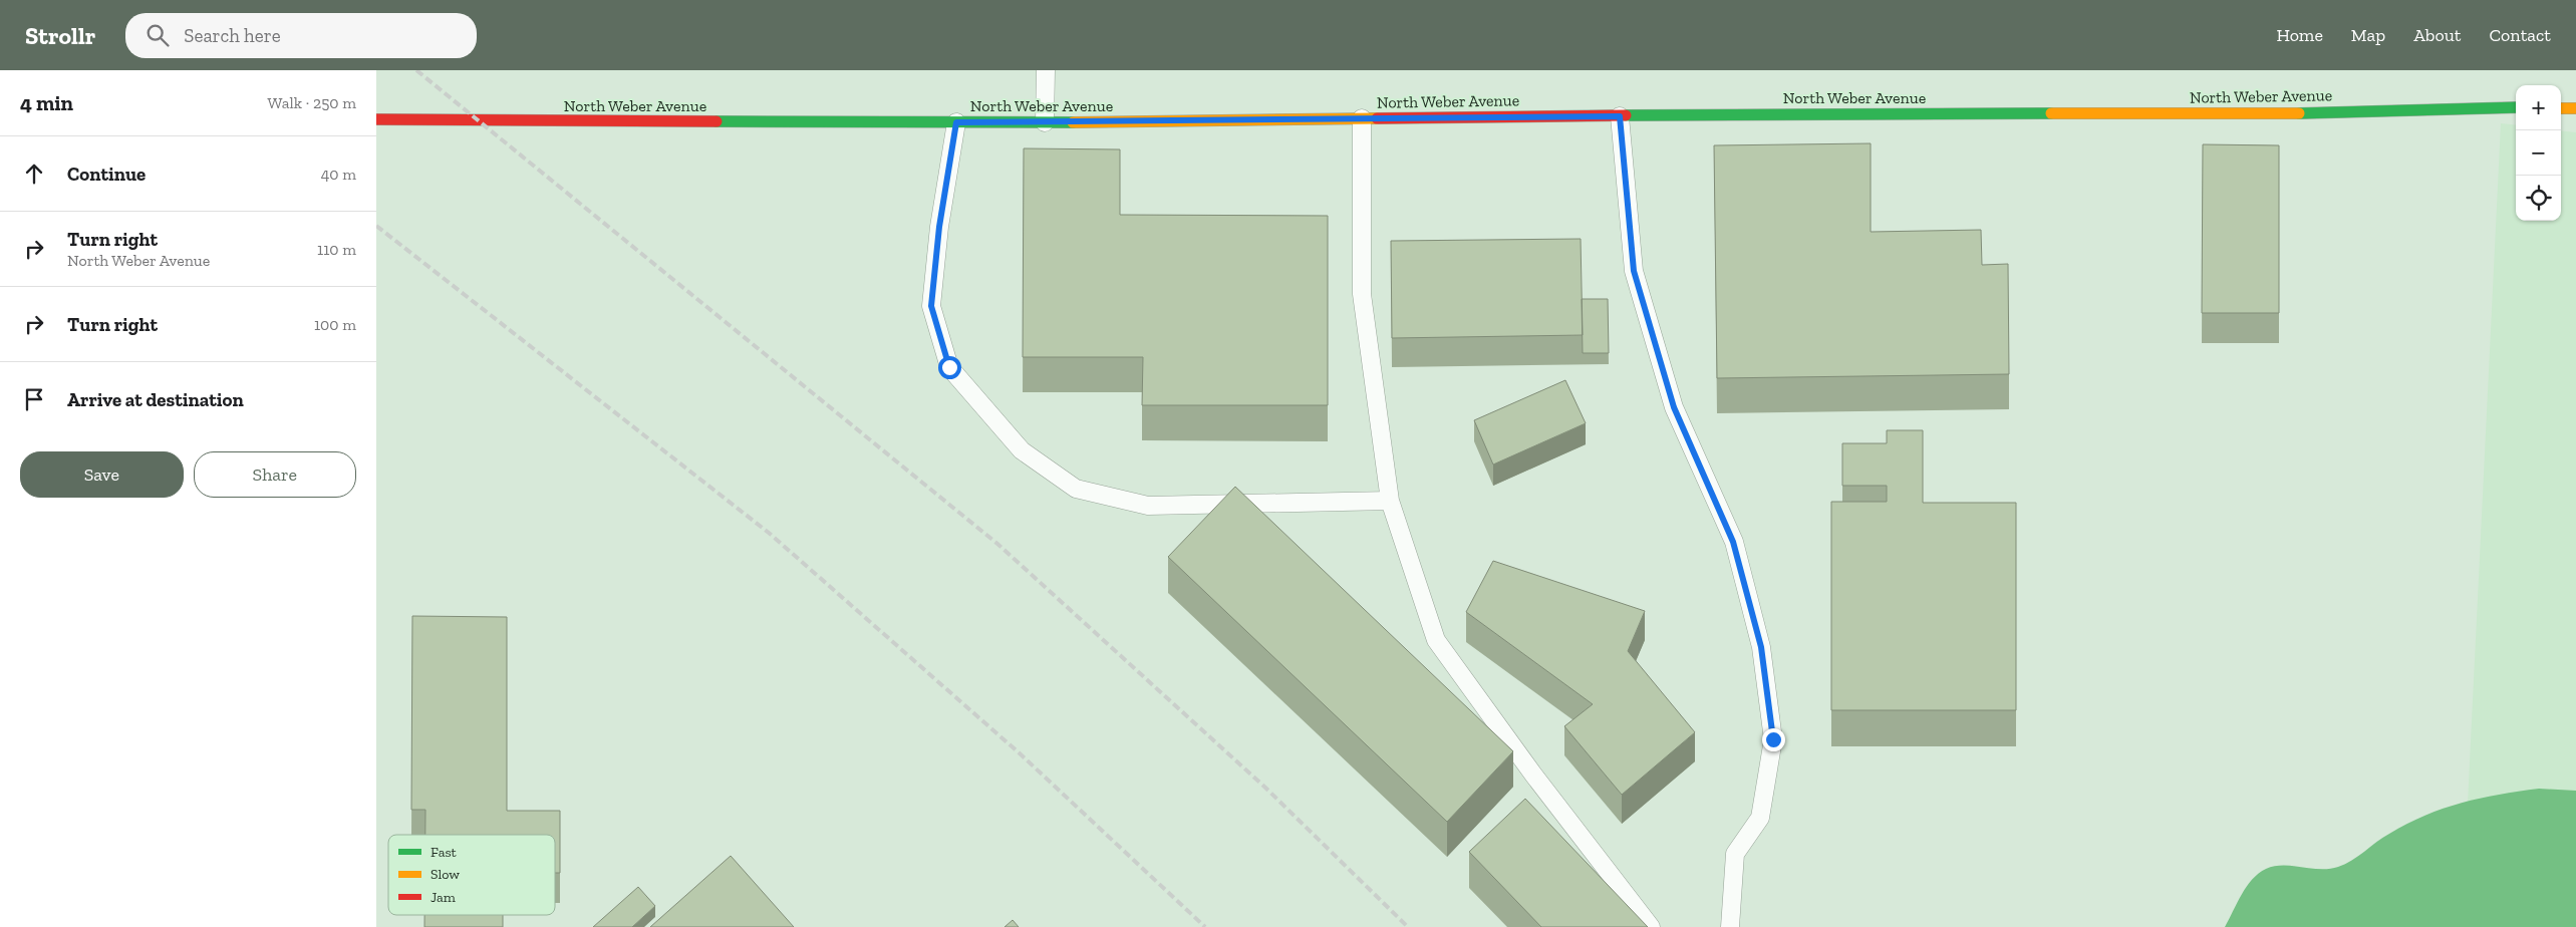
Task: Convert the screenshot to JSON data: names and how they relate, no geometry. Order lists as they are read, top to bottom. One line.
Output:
{"streets":{"street":["North Weber Avenue"]},"legend":["Fast","Slow","Jam"],"page":{"header":"Strollr","search":"Search here","nav":["Home","Map","About","Contact"],"heading":["4 min","Walk · 250 m"],"map_buttons":["+","−"],"list":[["Continue","40 m"],["Turn right","North Weber Avenue","110 m"],["Turn right","100 m"],"Arrive at destination"],"buttons":["Save","Share"]}}
